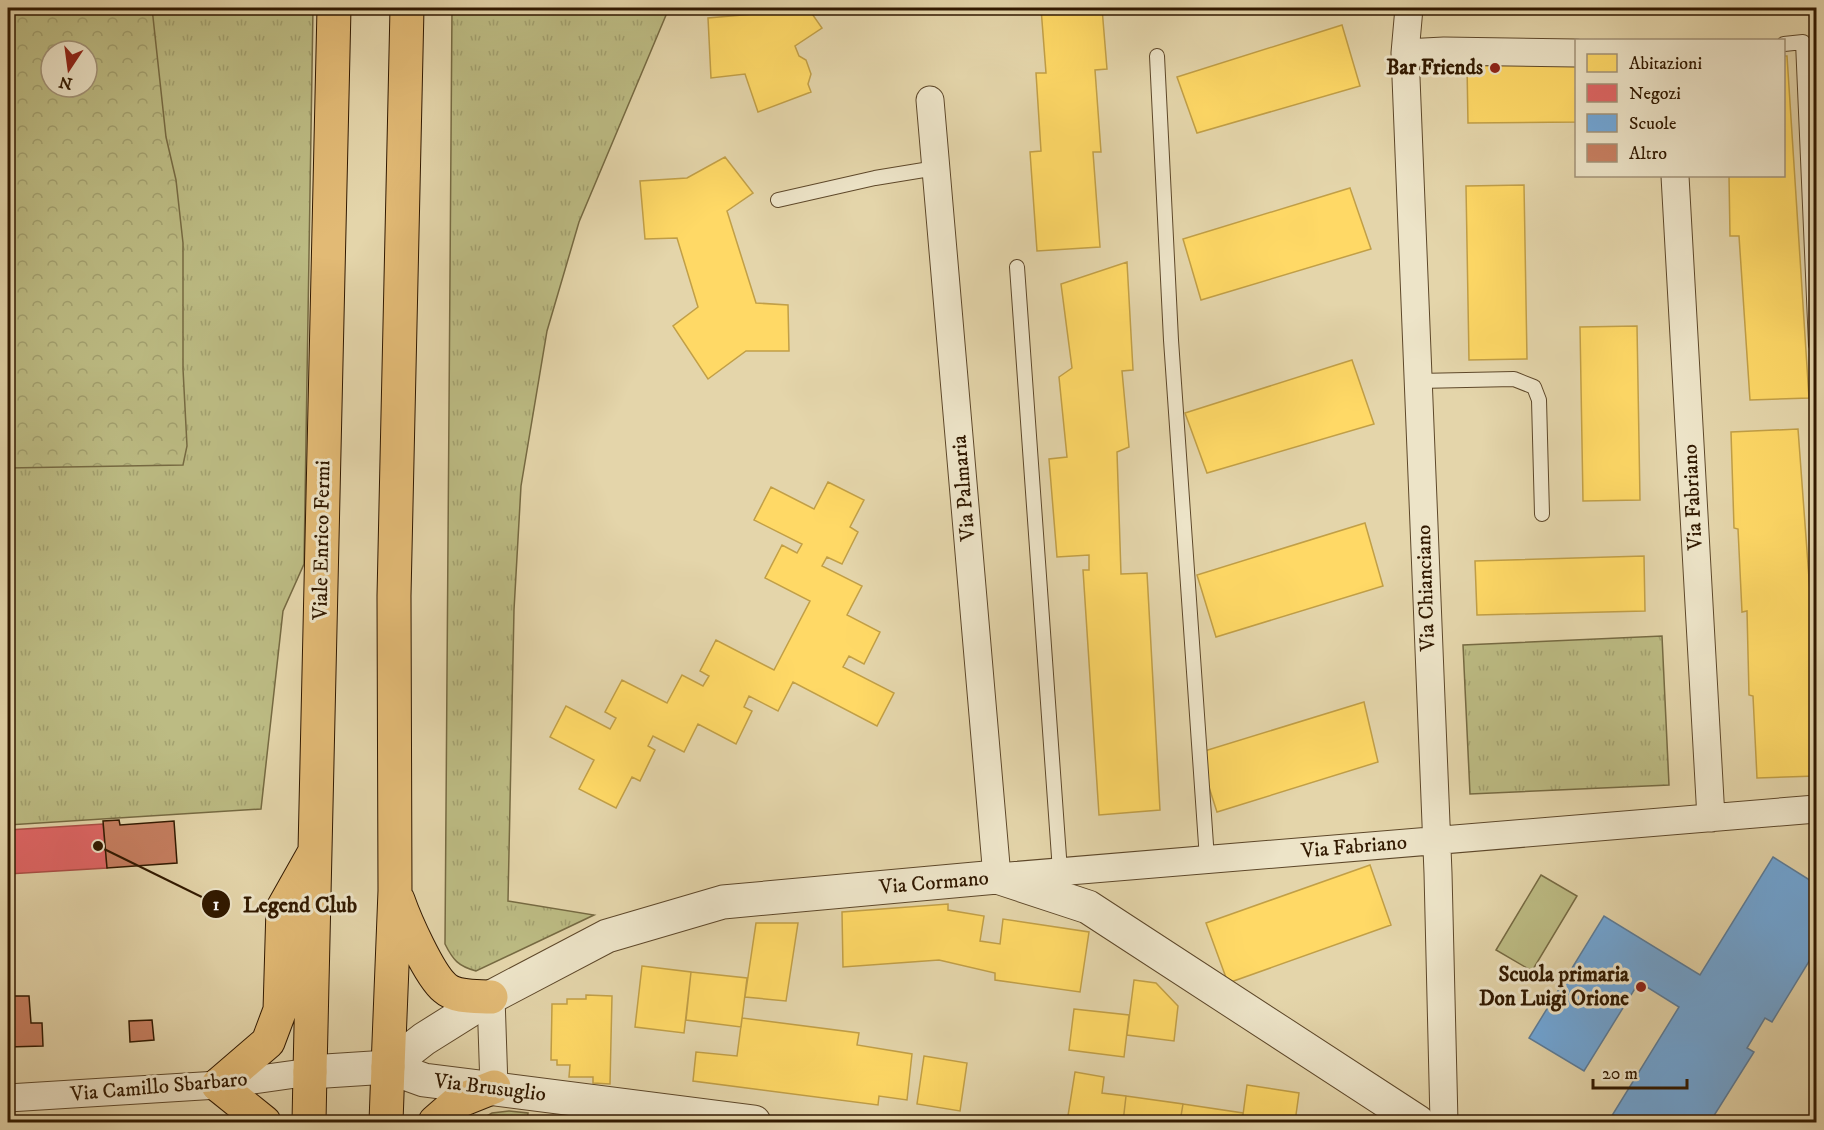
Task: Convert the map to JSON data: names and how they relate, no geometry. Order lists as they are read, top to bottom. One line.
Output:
{"streets":{"main road":["Viale Enrico Fermi"],"street":["Via Palmaria","Via Fabriano","Via Chianciano","Via Cormano","Via Camillo Sbarbaro","Via Brusuglio"]},"crossings":[["Via Palmaria","Via Fabriano"],["Via Palmaria","Via Cormano"],["Via Fabriano","Via Chianciano"],["Via Fabriano","Via Cormano"],["Viale Enrico Fermi","Via Camillo Sbarbaro"],["Via Cormano","Via Brusuglio"]],"places":["Bar Friends","Legend Club","Scuola primaria Don Luigi Orione"],"legend":["Abitazioni","Negozi","Scuole","Altro"],"scale_bar":"20 m","north":"bottom"}
